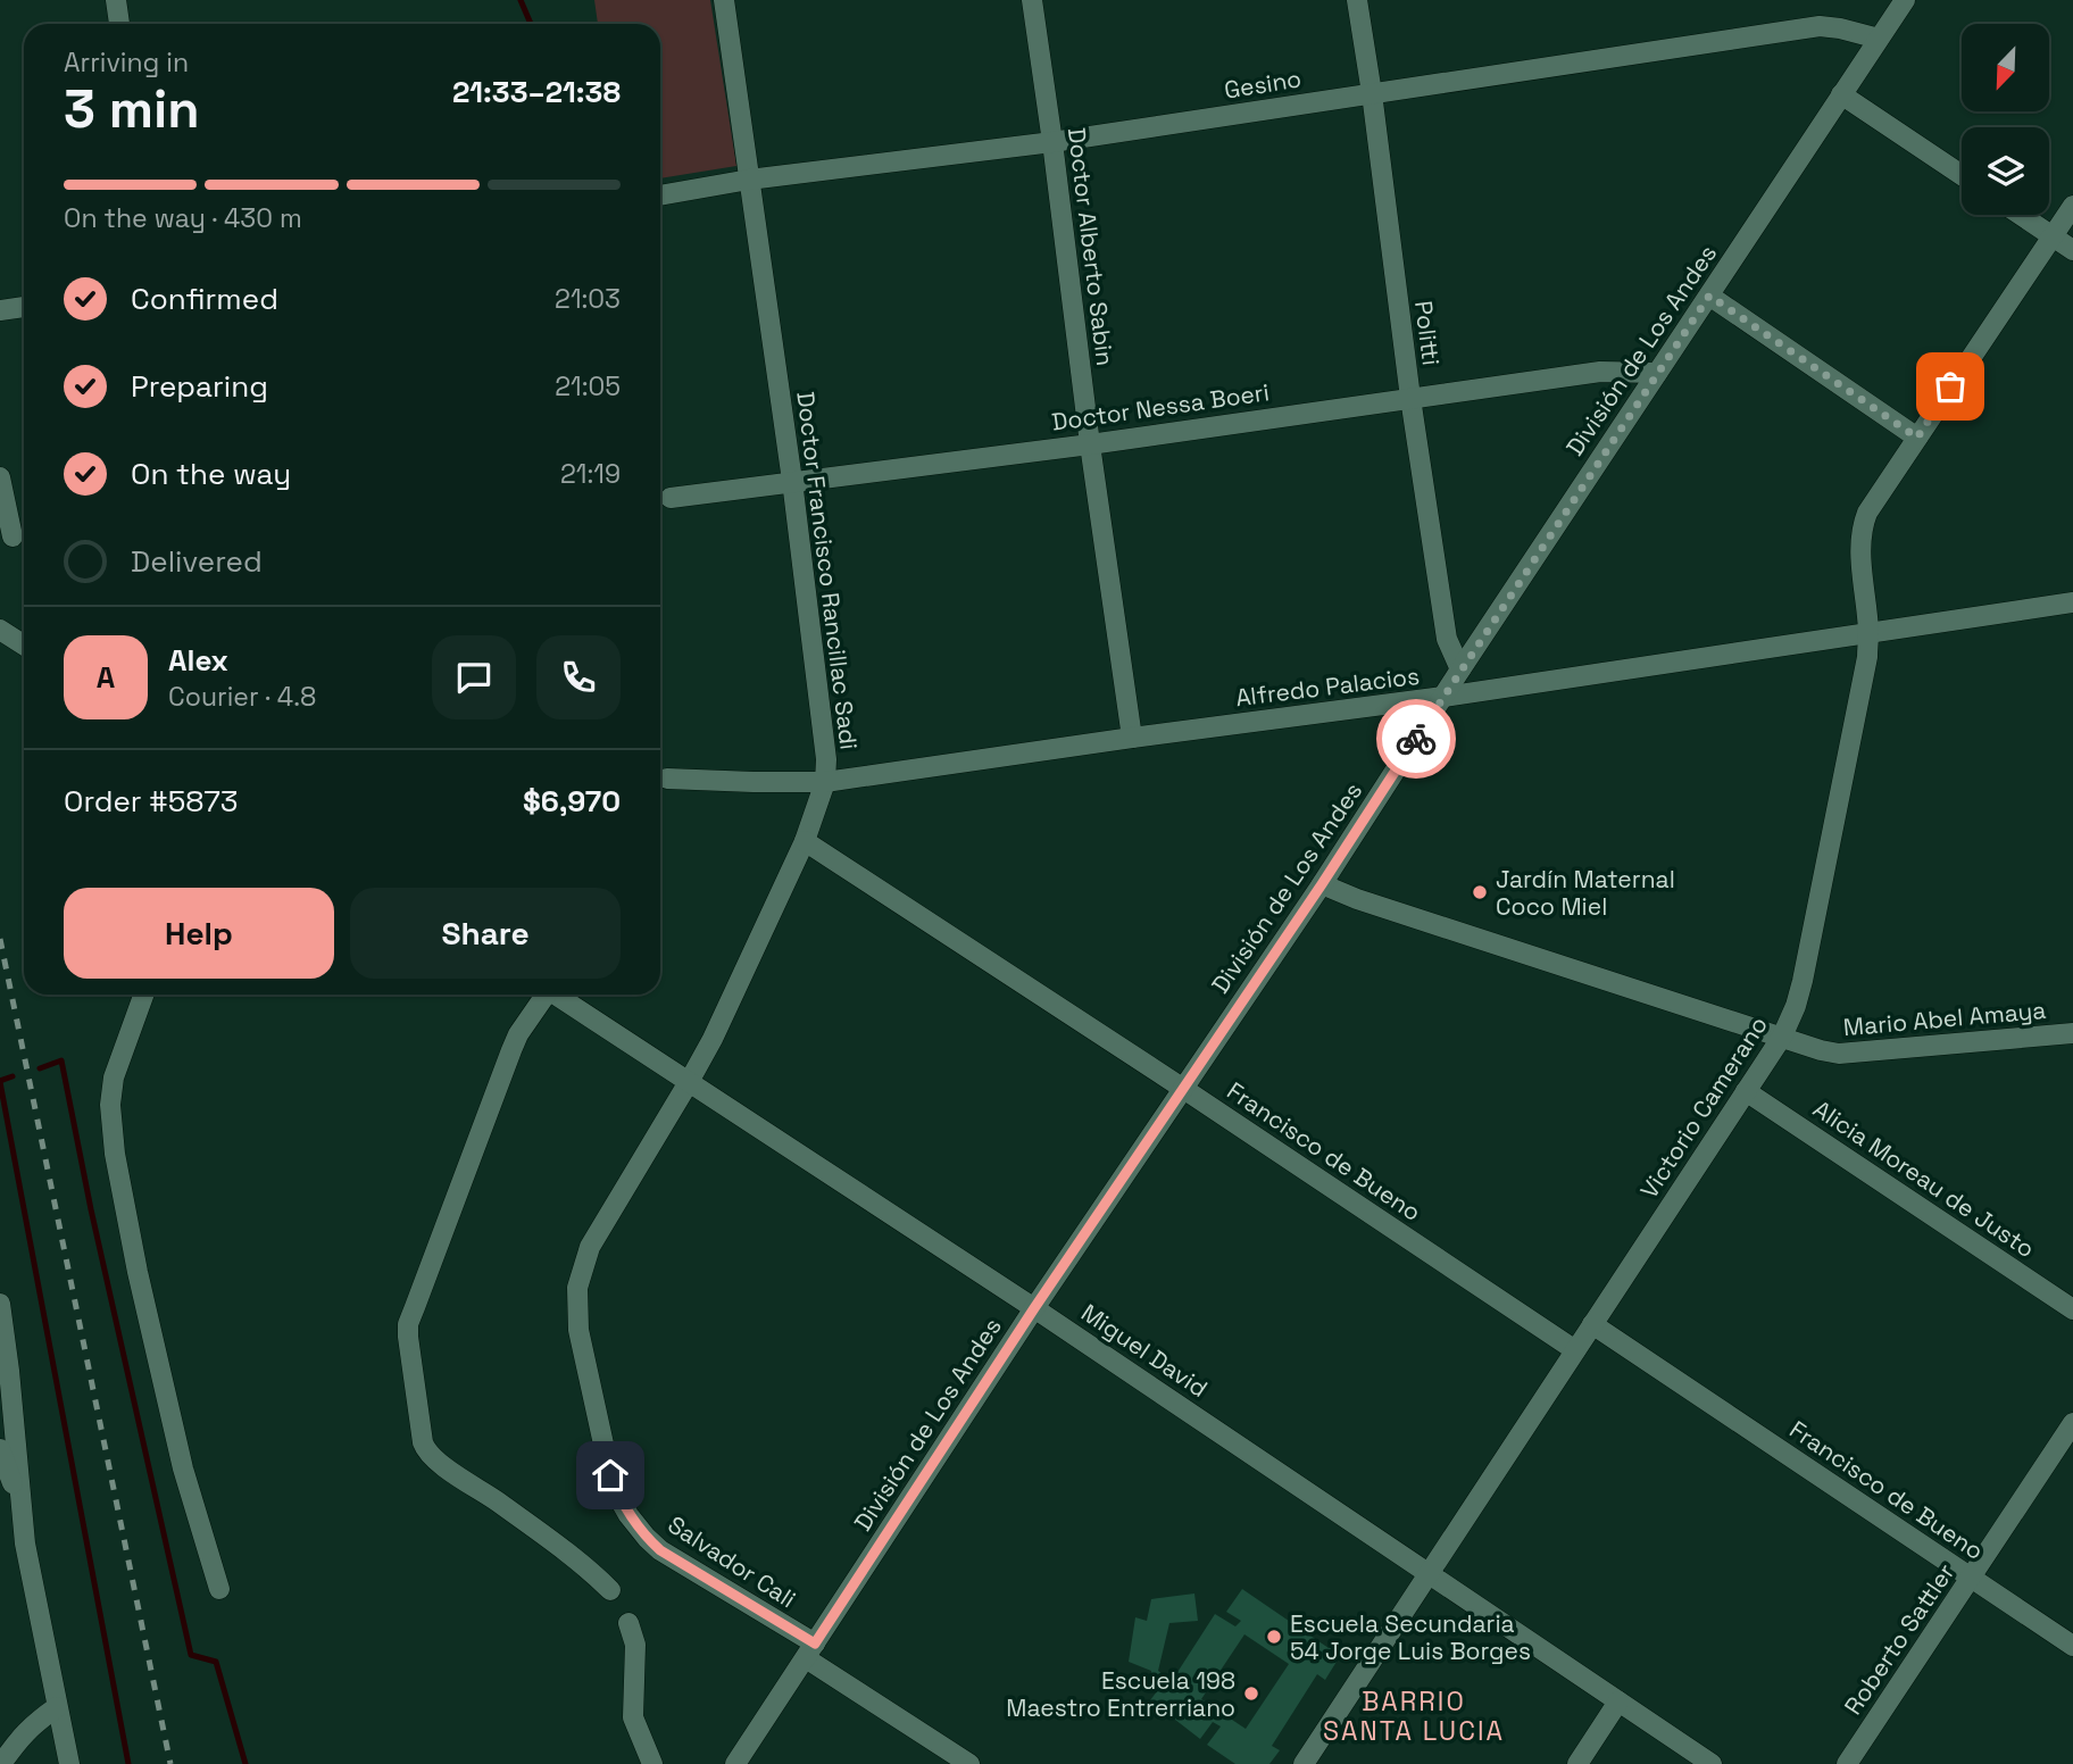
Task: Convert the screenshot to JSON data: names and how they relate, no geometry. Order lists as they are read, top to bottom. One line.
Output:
{"streets":{"street":["Gesino","Doctor Alberto Sabin","Politti","División de Los Andes","Doctor Nessa Boeri","Doctor Francisco Rancillac Sadi","Alfredo Palacios","Mario Abel Amaya","Victorio Camerano","Francisco de Bueno","Alicia Moreau de Justo","Miguel David","Salvador Cali","Roberto Sattler"]},"crossings":[["Gesino","Doctor Alberto Sabin"],["Gesino","Politti"],["Gesino","División de Los Andes"],["Gesino","Doctor Francisco Rancillac Sadi"],["Doctor Alberto Sabin","Doctor Nessa Boeri"],["Doctor Alberto Sabin","Alfredo Palacios"],["Politti","División de Los Andes"],["Politti","Doctor Nessa Boeri"],["División de Los Andes","Doctor Nessa Boeri"],["División de Los Andes","Alfredo Palacios"],["División de Los Andes","Mario Abel Amaya"],["División de Los Andes","Francisco de Bueno"],["División de Los Andes","Miguel David"],["División de Los Andes","Salvador Cali"],["Doctor Nessa Boeri","Doctor Francisco Rancillac Sadi"],["Doctor Francisco Rancillac Sadi","Alfredo Palacios"],["Doctor Francisco Rancillac Sadi","Francisco de Bueno"],["Doctor Francisco Rancillac Sadi","Miguel David"],["Doctor Francisco Rancillac Sadi","Salvador Cali"],["Alfredo Palacios","Victorio Camerano"],["Mario Abel Amaya","Victorio Camerano"],["Victorio Camerano","Francisco de Bueno"],["Victorio Camerano","Alicia Moreau de Justo"],["Victorio Camerano","Miguel David"],["Francisco de Bueno","Roberto Sattler"]],"districts":["BARRIO SANTA LUCIA"],"places":["Jardín Maternal Coco Miel","Escuela Secundaria 54 Jorge Luis Borges","Escuela 198 Maestro Entrerriano"],"north":"bottom left","page":{"heading":["3 min","Arriving in","21:33–21:38"],"panel":["Alex","Courier · 4.8","Order #5873","$6,970"],"bar":"On the way · 430 m","list":[["Confirmed","21:03"],["Preparing","21:05"],["On the way","21:19"],"Delivered"],"round":"A","buttons":["Help","Share"]}}
